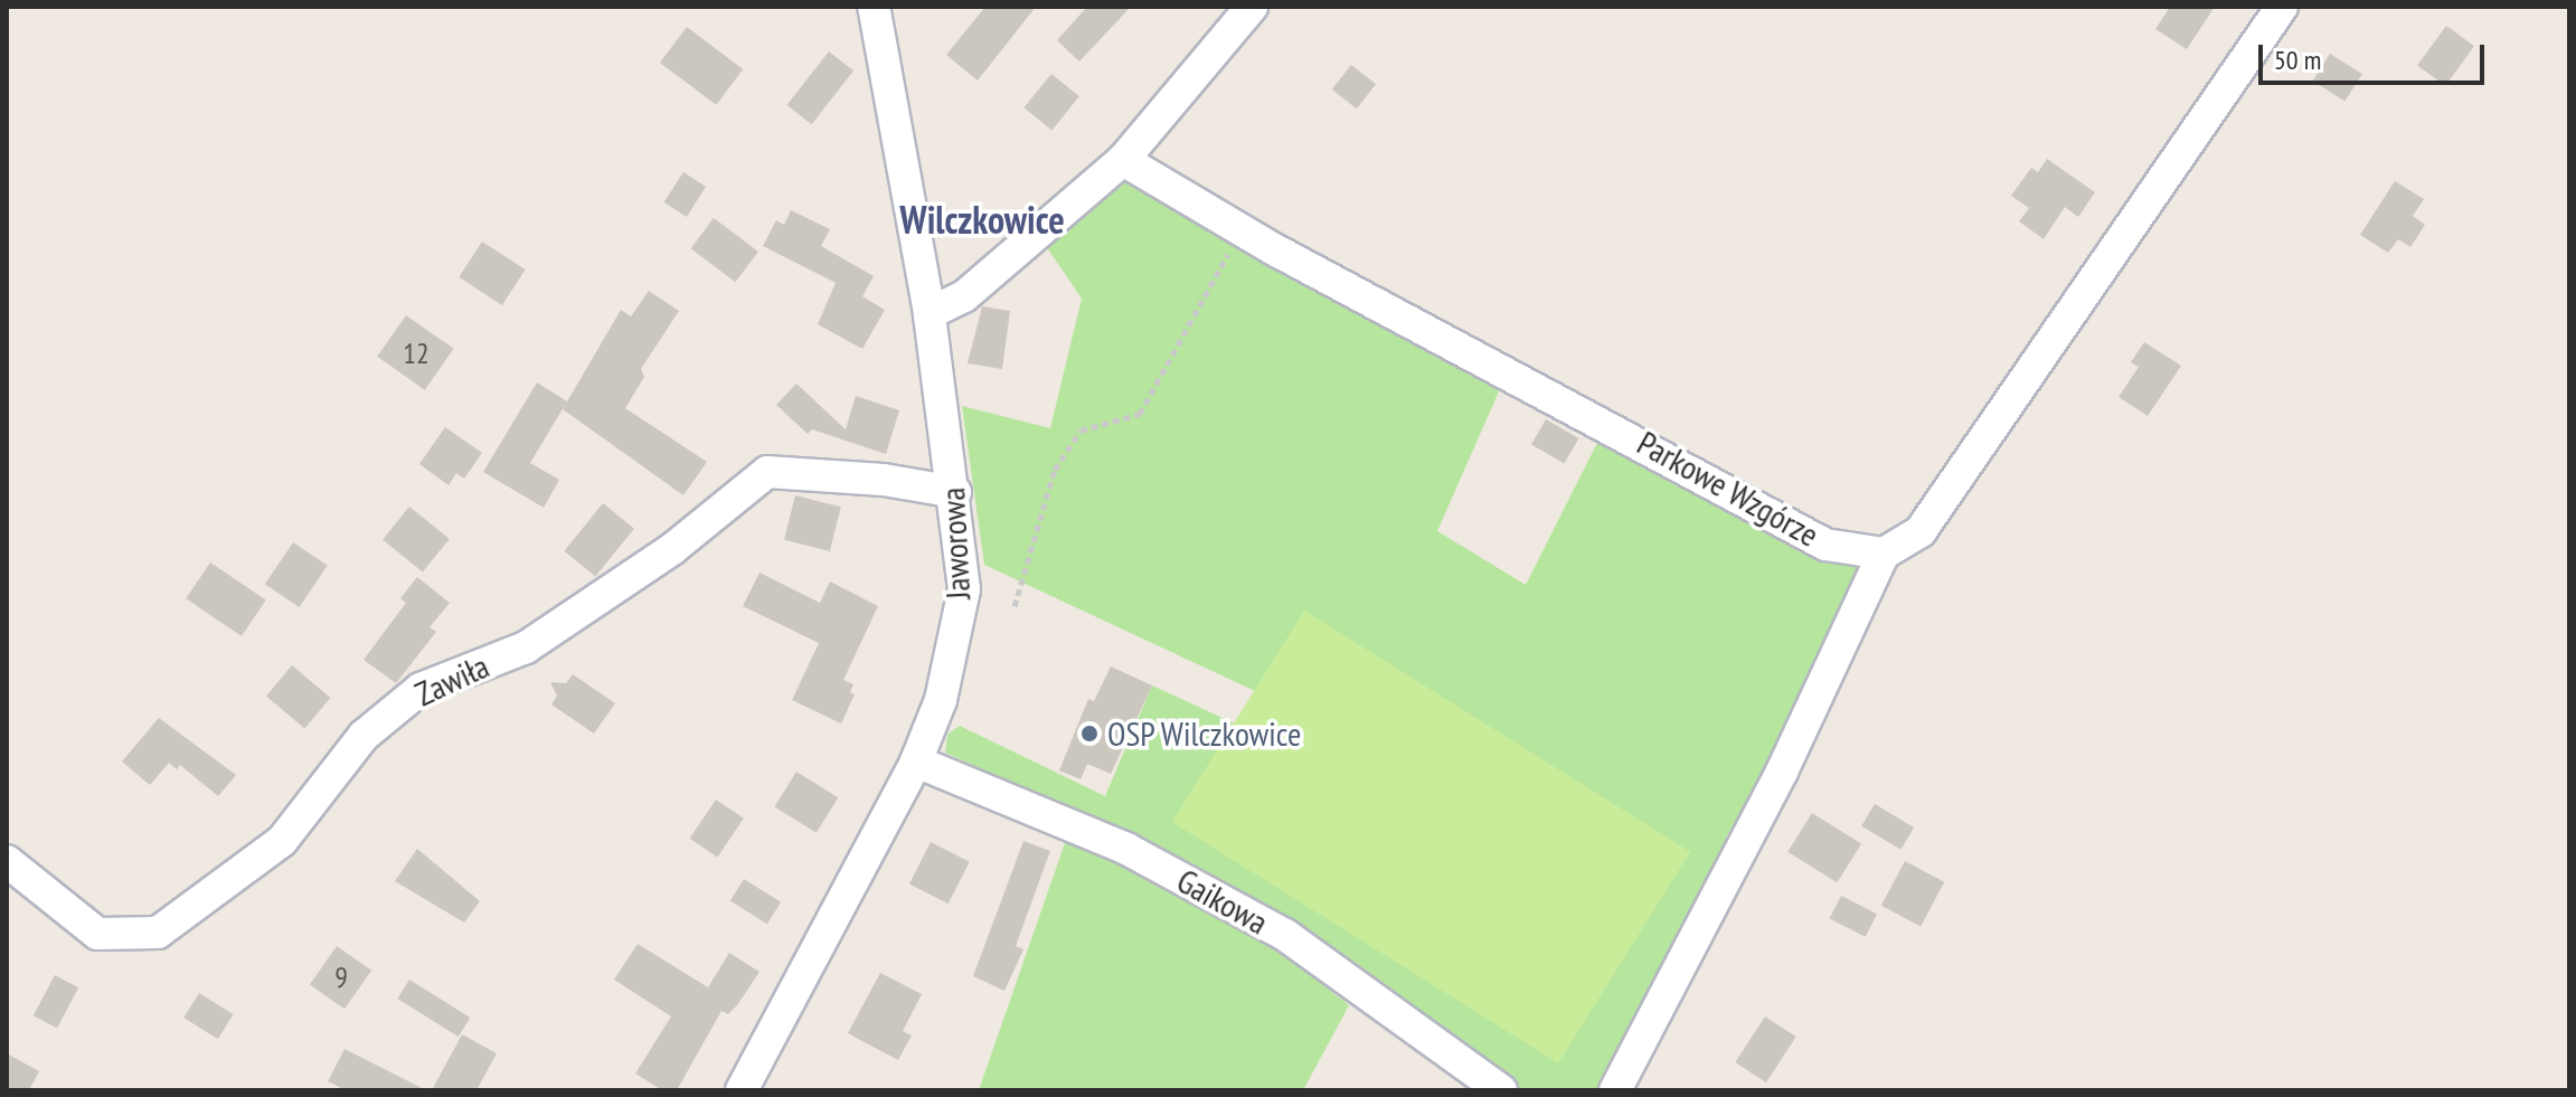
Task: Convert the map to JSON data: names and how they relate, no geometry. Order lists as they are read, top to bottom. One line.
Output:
{"streets":{"street":["Parkowe Wzgórze","Jaworowa","Zawiła","Gaikowa"]},"crossings":[["Jaworowa","Zawiła"],["Jaworowa","Gaikowa"]],"districts":["Wilczkowice"],"places":["OSP Wilczkowice"],"house_numbers":["12","9"],"scale_bar":"50 m"}
